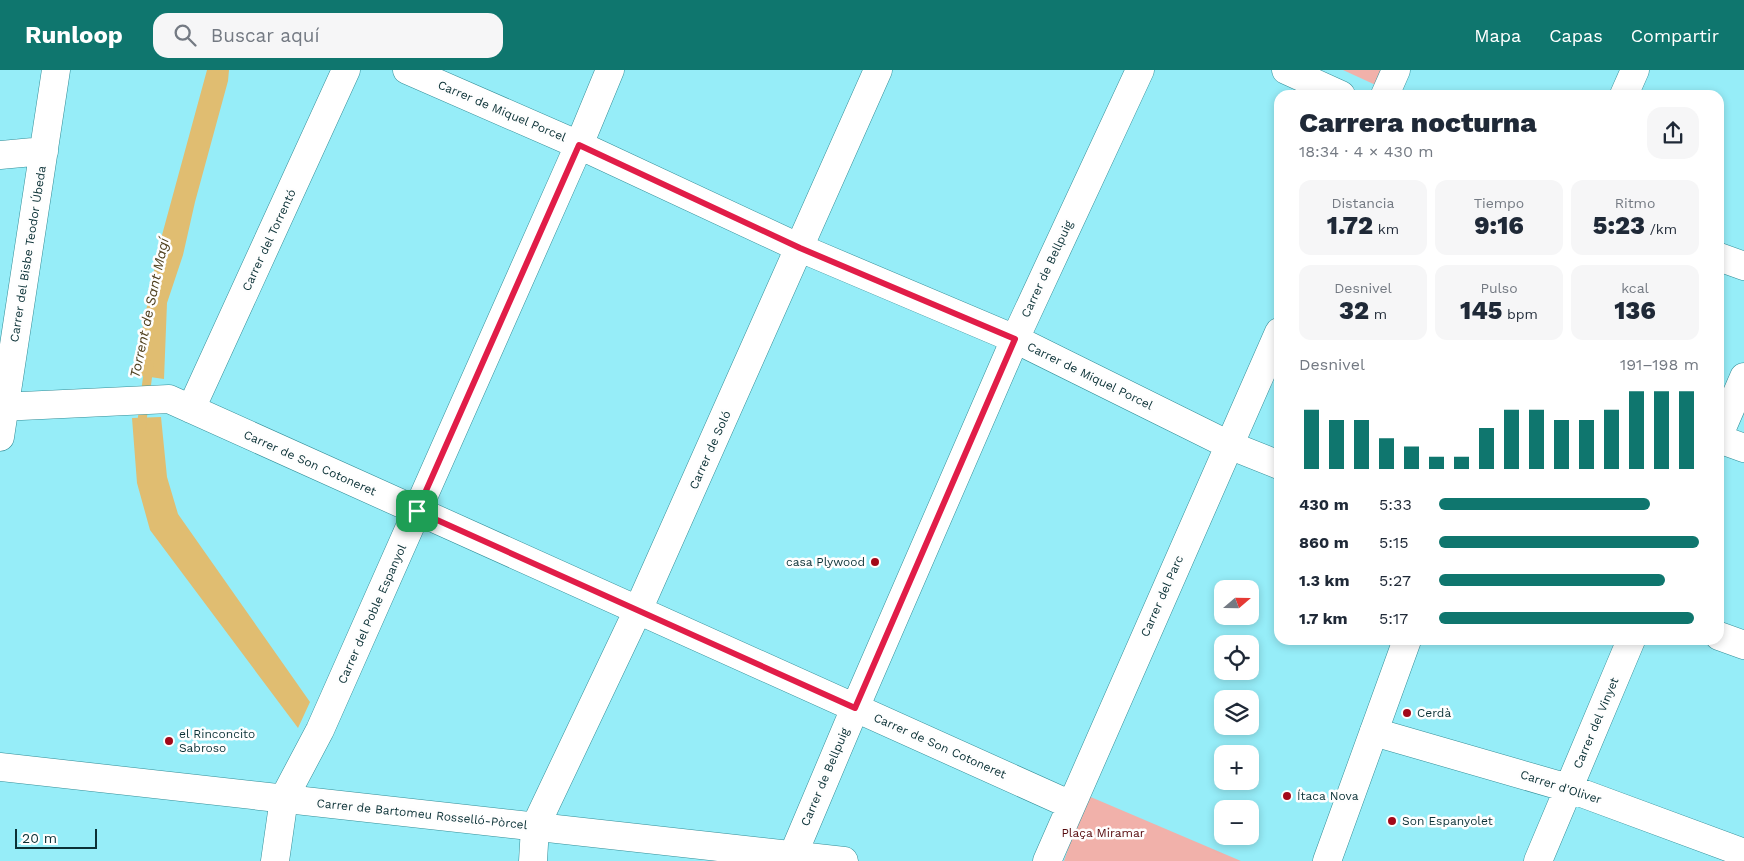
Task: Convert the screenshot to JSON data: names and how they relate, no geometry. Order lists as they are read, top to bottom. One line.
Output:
{"streets":{"street":["Carrer de Miquel Porcel","Carrer del Torrentó","Carrer del Bisbe Teodor Úbeda","Carrer de Bellpuig","Carrer de Soló","Carrer de Son Cotoneret","Carrer del Parc","Carrer del Poble Espanyol","Carrer del Vinyet","Carrer d'Oliver","Carrer de Bartomeu Rosselló-Pòrcel"]},"crossings":[["Carrer de Miquel Porcel","Carrer de Bellpuig"],["Carrer de Miquel Porcel","Carrer de Soló"],["Carrer de Miquel Porcel","Carrer del Parc"],["Carrer de Miquel Porcel","Carrer del Poble Espanyol"],["Carrer del Torrentó","Carrer de Son Cotoneret"],["Carrer del Bisbe Teodor Úbeda","Carrer de Son Cotoneret"],["Carrer de Bellpuig","Carrer de Son Cotoneret"],["Carrer de Bellpuig","Carrer de Bartomeu Rosselló-Pòrcel"],["Carrer de Soló","Carrer de Son Cotoneret"],["Carrer de Soló","Carrer de Bartomeu Rosselló-Pòrcel"],["Carrer de Son Cotoneret","Carrer del Parc"],["Carrer de Son Cotoneret","Carrer del Poble Espanyol"],["Carrer del Poble Espanyol","Carrer de Bartomeu Rosselló-Pòrcel"],["Carrer del Vinyet","Carrer d'Oliver"]],"water":["Torrent de Sant Magí"],"parks":["Plaça Miramar"],"places":["casa Plywood","Cerdà","el Rinconcito Sabroso","Ítaca Nova","Son Espanyolet"],"scale_bar":"20 m","north":"right","page":{"header":"Runloop","search":"Buscar aquí","nav":["Mapa","Capas","Compartir"],"heading":["Carrera nocturna","18:34 · 4 × 430 m"],"stats":[["Distancia","1.72 km"],["Tiempo","9:16"],["Ritmo","5:23 /km"],["Desnivel","32 m"],["Pulso","145 bpm"],["kcal","136"]],"chart":["Desnivel","191–198 m"],"list":[{"name":"430 m","note":"5:33"},{"name":"860 m","note":"5:15"},{"name":"1.3 km","note":"5:27"},{"name":"1.7 km","note":"5:17"}],"map_buttons":["+","−"],"scale":"20 m"}}
